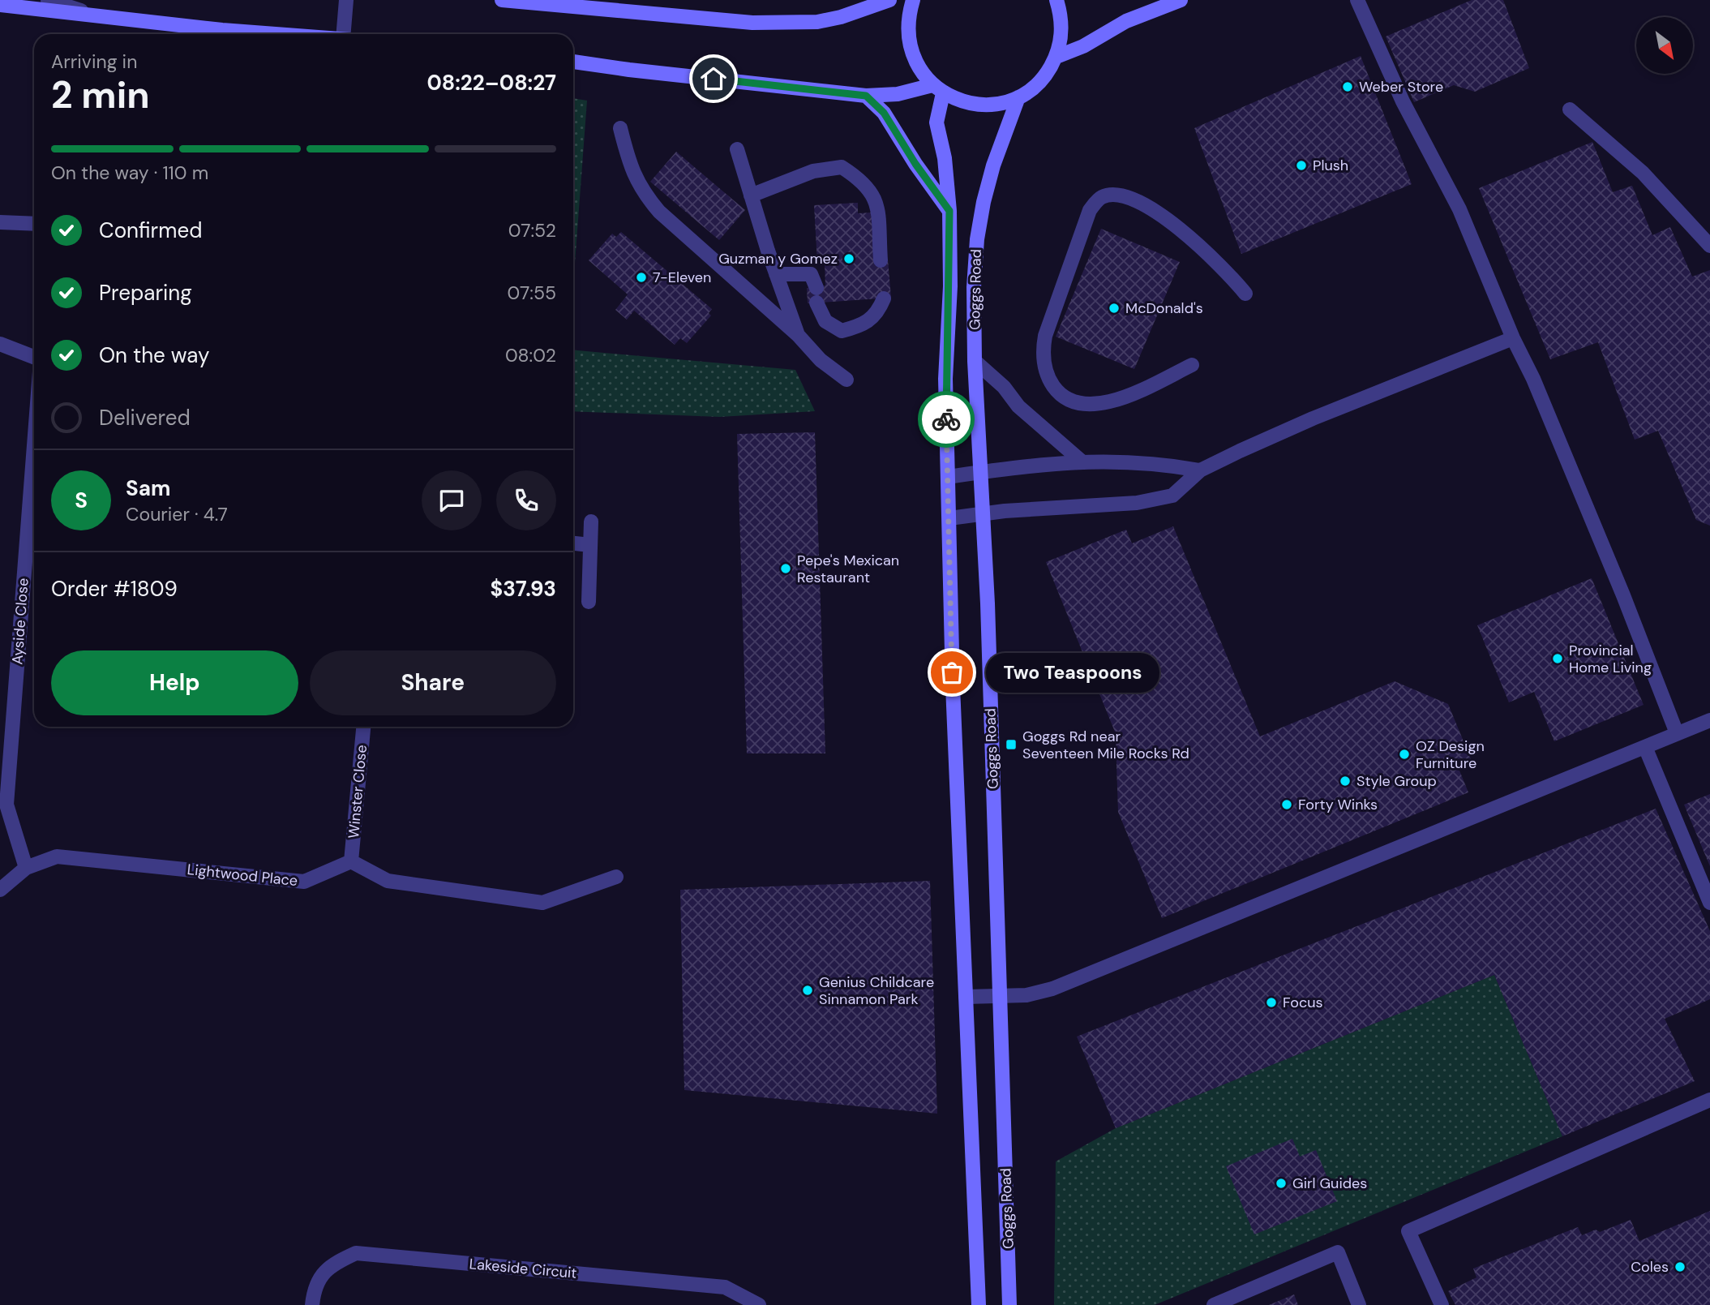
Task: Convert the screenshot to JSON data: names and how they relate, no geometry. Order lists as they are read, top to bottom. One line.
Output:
{"streets":{"main road":["Goggs Road"],"street":["Ayside Close","Winster Close","Lightwood Place","Lakeside Circuit"]},"crossings":[["Ayside Close","Lightwood Place"],["Winster Close","Lightwood Place"]],"places":{"other":["Weber Store","Plush","Guzman y Gomez","7-Eleven","McDonald's","Pepe's Mexican Restaurant","Provincial Home Living","Two Teaspoons","OZ Design Furniture","Style Group","Forty Winks","Genius Childcare Sinnamon Park","Focus","Girl Guides","Coles"],"transit":["Goggs Rd near Seventeen Mile Rocks Rd"]},"north":"bottom right","page":{"heading":["2 min","Arriving in","08:22–08:27"],"panel":["Sam","Courier · 4.7","Order #1809","$37.93"],"bar":"On the way · 110 m","list":[["Confirmed","07:52"],["Preparing","07:55"],["On the way","08:02"],"Delivered"],"round":"S","buttons":["Help","Share"],"bubble":"Two Teaspoons"}}
